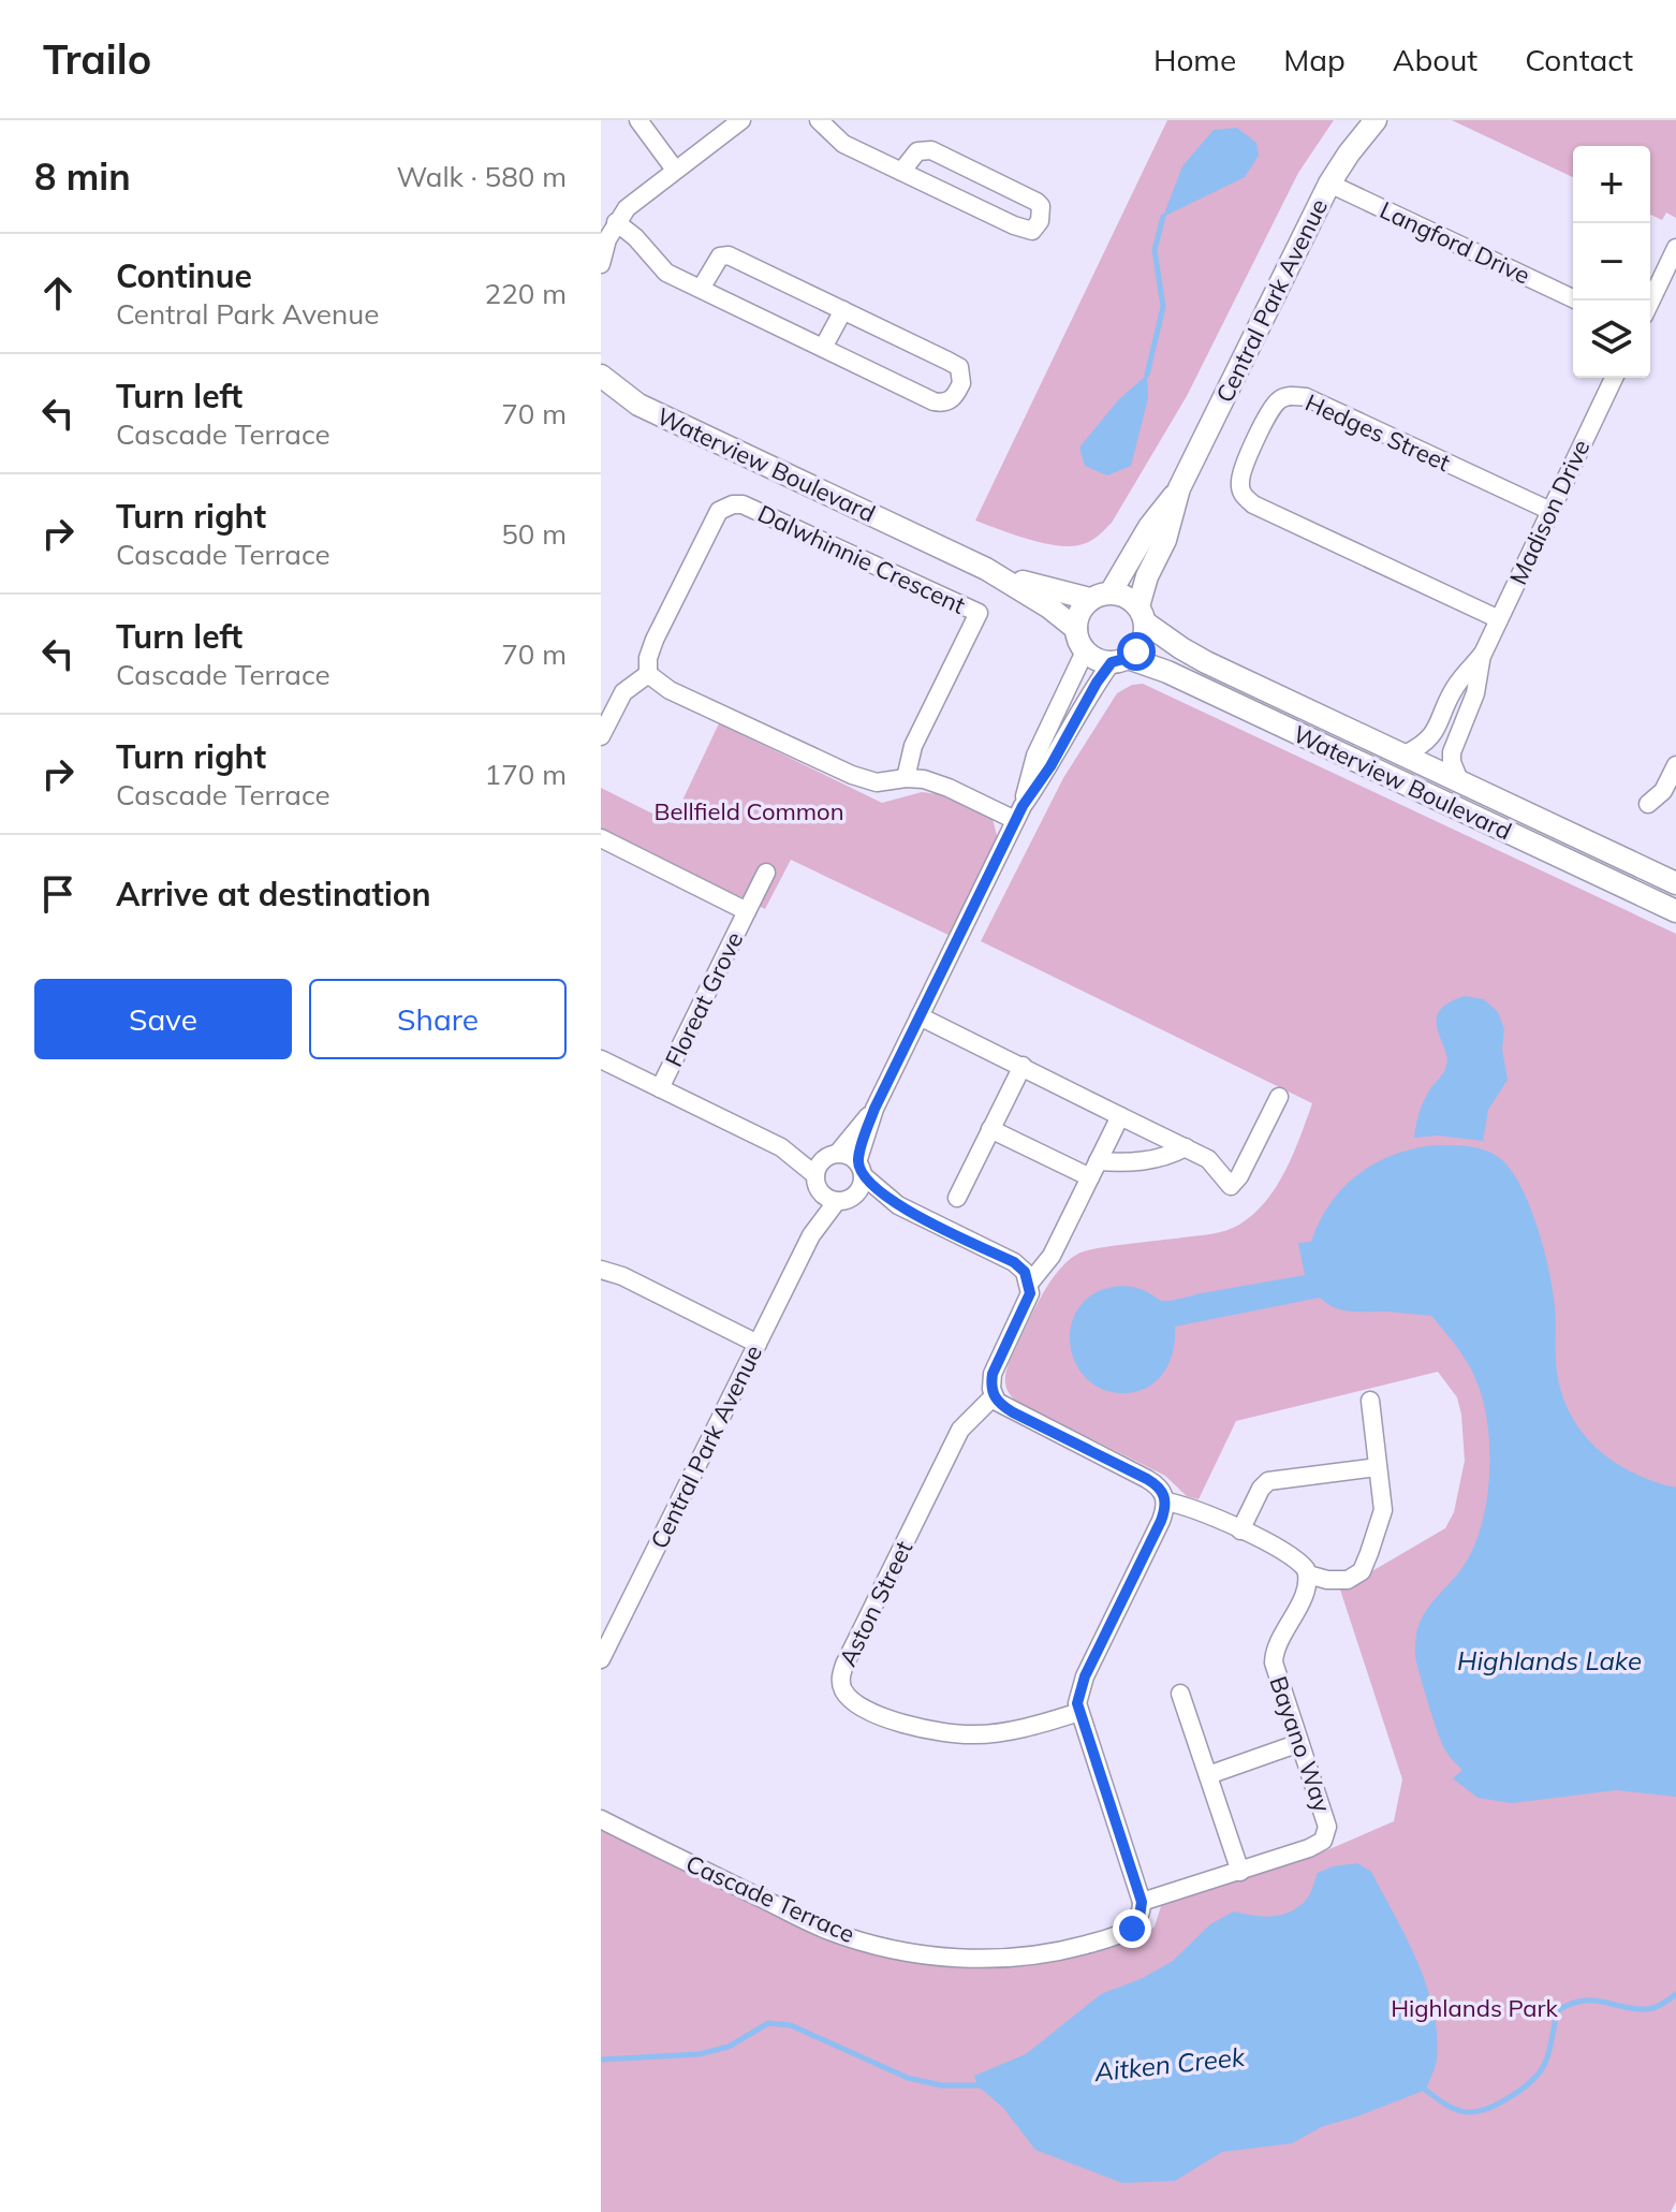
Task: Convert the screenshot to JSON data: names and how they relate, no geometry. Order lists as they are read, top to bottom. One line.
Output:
{"streets":{"street":["Langford Drive","Central Park Avenue","Hedges Street","Waterview Boulevard","Madison Drive","Dalwhinnie Crescent","Floreat Grove","Aston Street","Bayano Way","Cascade Terrace"]},"crossings":[["Langford Drive","Central Park Avenue"],["Central Park Avenue","Waterview Boulevard"],["Hedges Street","Madison Drive"],["Waterview Boulevard","Madison Drive"],["Bayano Way","Cascade Terrace"]],"water":["Highlands Lake","Aitken Creek"],"parks":["Bellfield Common","Highlands Park"],"page":{"header":"Trailo","nav":["Home","Map","About","Contact"],"heading":["8 min","Walk · 580 m"],"map_buttons":["+","−"],"list":[["Continue","Central Park Avenue","220 m"],["Turn left","Cascade Terrace","70 m"],["Turn right","Cascade Terrace","50 m"],["Turn left","Cascade Terrace","70 m"],["Turn right","Cascade Terrace","170 m"],"Arrive at destination"],"buttons":["Save","Share"]}}
